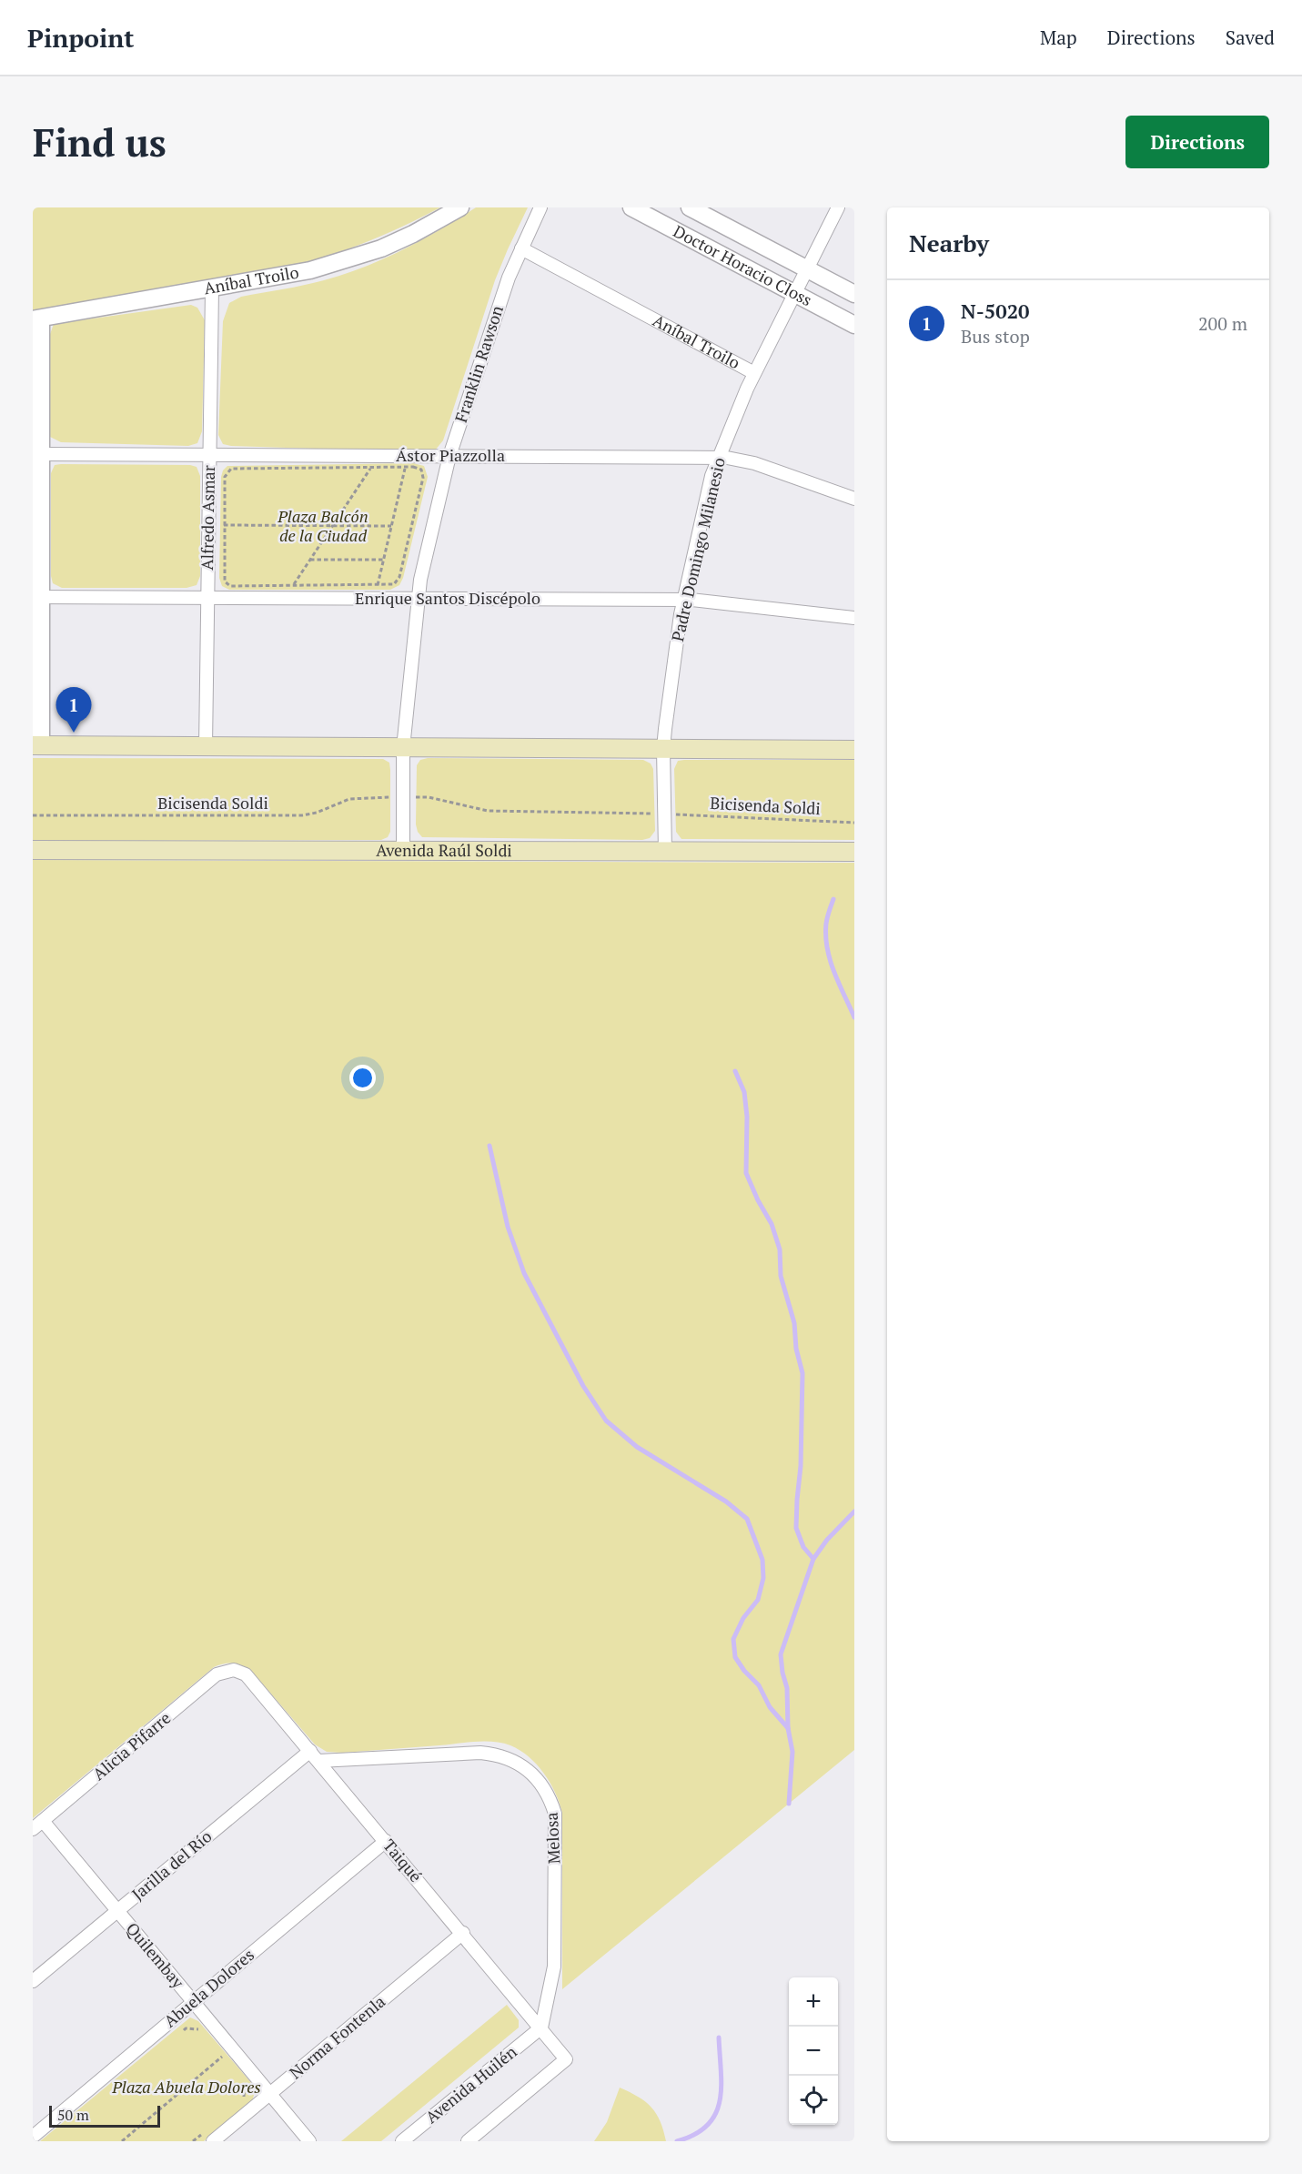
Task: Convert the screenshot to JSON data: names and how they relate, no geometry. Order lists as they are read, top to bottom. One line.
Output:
{"streets":{"main road":["Avenida Raúl Soldi"],"street":["Doctor Horacio Closs","Aníbal Troilo","Franklin Rawson","Ástor Piazzolla","Alfredo Asmar","Padre Domingo Milanesio","Enrique Santos Discépolo","Alicia Pifarre","Melosa","Taiqué","Jarilla del Río","Quilembay","Abuela Dolores","Norma Fontenla","Avenida Huilén"],"path":["Bicisenda Soldi"]},"crossings":[["Doctor Horacio Closs","Padre Domingo Milanesio"],["Aníbal Troilo","Franklin Rawson"],["Aníbal Troilo","Alfredo Asmar"],["Aníbal Troilo","Padre Domingo Milanesio"],["Franklin Rawson","Ástor Piazzolla"],["Franklin Rawson","Enrique Santos Discépolo"],["Franklin Rawson","Avenida Raúl Soldi"],["Ástor Piazzolla","Alfredo Asmar"],["Ástor Piazzolla","Padre Domingo Milanesio"],["Alfredo Asmar","Enrique Santos Discépolo"],["Padre Domingo Milanesio","Enrique Santos Discépolo"],["Padre Domingo Milanesio","Avenida Raúl Soldi"],["Alicia Pifarre","Taiqué"],["Alicia Pifarre","Quilembay"],["Melosa","Taiqué"],["Melosa","Jarilla del Río"],["Melosa","Avenida Huilén"],["Taiqué","Jarilla del Río"],["Taiqué","Abuela Dolores"],["Taiqué","Norma Fontenla"],["Taiqué","Avenida Huilén"],["Jarilla del Río","Quilembay"],["Quilembay","Abuela Dolores"],["Quilembay","Norma Fontenla"]],"parks":["Plaza Balcón de la Ciudad","Plaza Abuela Dolores"],"scale_bar":"50 m","page":{"header":"Pinpoint","nav":["Map","Directions","Saved"],"buttons":"Directions","title":"Find us","heading":"Nearby","list":[{"mark":"1","name":"N-5020","note":"Bus stop","value":"200 m"}],"pins":"1","map_buttons":["+","−"],"scale":"50 m"}}
